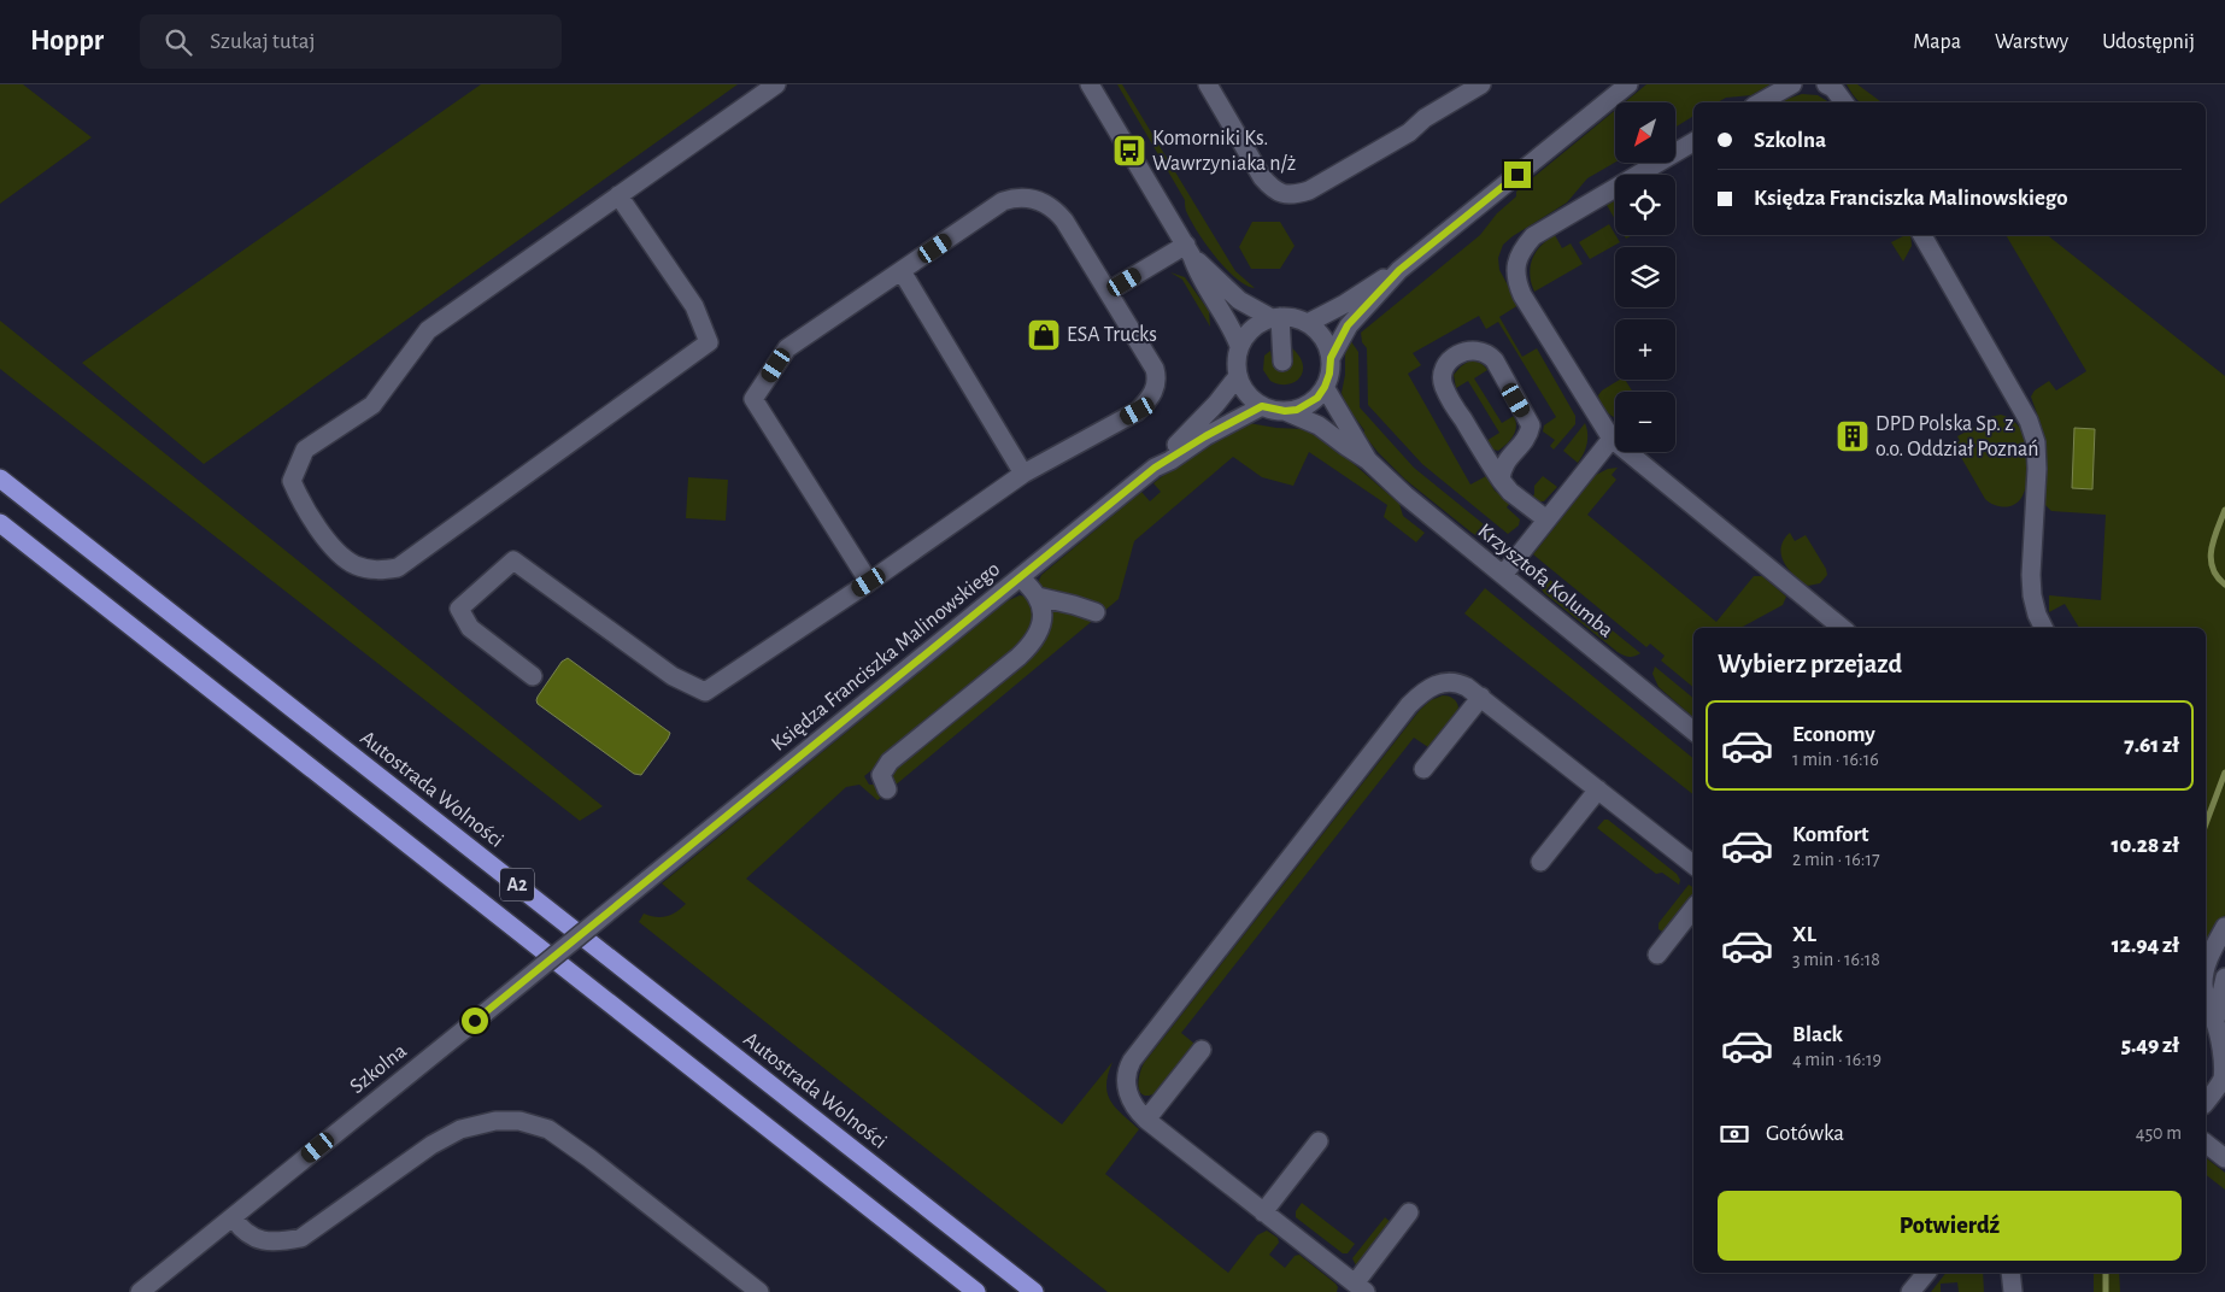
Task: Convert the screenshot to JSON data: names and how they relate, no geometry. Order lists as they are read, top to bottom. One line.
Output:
{"streets":{"highway":["Autostrada Wolności","A2"],"street":["Krzysztofa Kolumba","Księdza Franciszka Malinowskiego","Szkolna"]},"crossings":[["Krzysztofa Kolumba","Księdza Franciszka Malinowskiego"],["Księdza Franciszka Malinowskiego","Szkolna"]],"places":{"bus stop":["Komorniki Ks. Wawrzyniaka n/ż"],"shop":["ESA Trucks"],"building":["DPD Polska Sp. z o.o. Oddział Poznań"]},"north":"bottom left","page":{"header":"Hoppr","search":"Szukaj tutaj","nav":["Mapa","Warstwy","Udostępnij"],"map_buttons":["+","−"],"banner":["Szkolna","Księdza Franciszka Malinowskiego"],"heading":"Wybierz przejazd","list":[{"name":"Economy","note":"1 min · 16:16","value":"7.61 zł"},{"name":"Komfort","note":"2 min · 16:17","value":"10.28 zł"},{"name":"XL","note":"3 min · 16:18","value":"12.94 zł"},{"name":"Black","note":"4 min · 16:19","value":"5.49 zł"}],"pay":["Gotówka","450 m"],"buttons":"Potwierdź"}}
